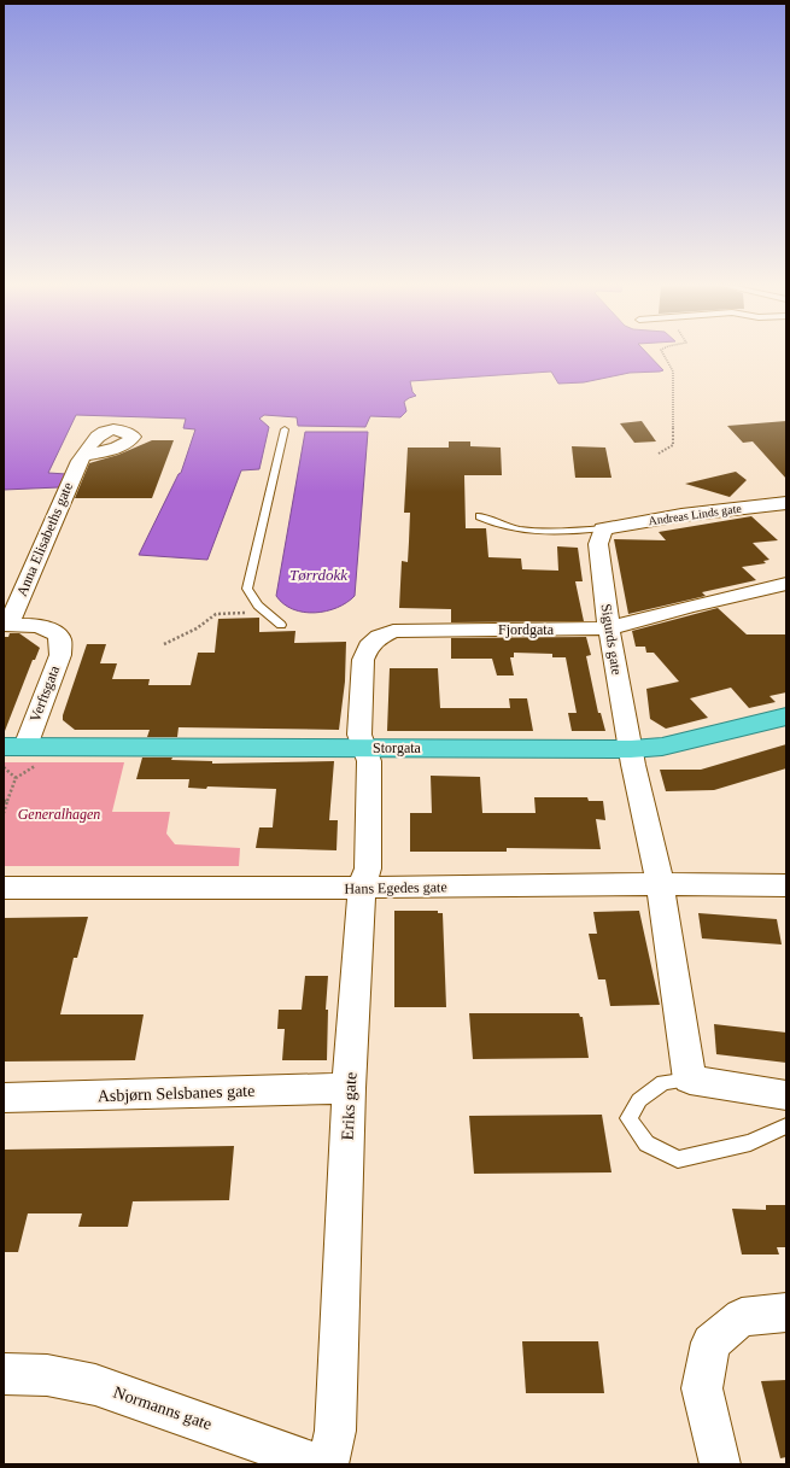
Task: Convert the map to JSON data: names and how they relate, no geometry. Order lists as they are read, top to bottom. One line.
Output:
{"streets":{"highway":["Storgata"],"street":["Andreas Linds gate","Anna Elisabeths gate","Fjordgata","Sigurds gate","Verftsgata","Hans Egedes gate","Asbjørn Selsbanes gate","Eriks gate","Normanns gate"]},"crossings":[["Andreas Linds gate","Sigurds gate"],["Anna Elisabeths gate","Verftsgata"],["Fjordgata","Sigurds gate"],["Fjordgata","Storgata"],["Fjordgata","Eriks gate"],["Sigurds gate","Storgata"],["Sigurds gate","Hans Egedes gate"],["Verftsgata","Storgata"],["Storgata","Eriks gate"],["Hans Egedes gate","Eriks gate"],["Asbjørn Selsbanes gate","Eriks gate"]],"water":["Tørrdokk"],"parks":["Generalhagen"]}
